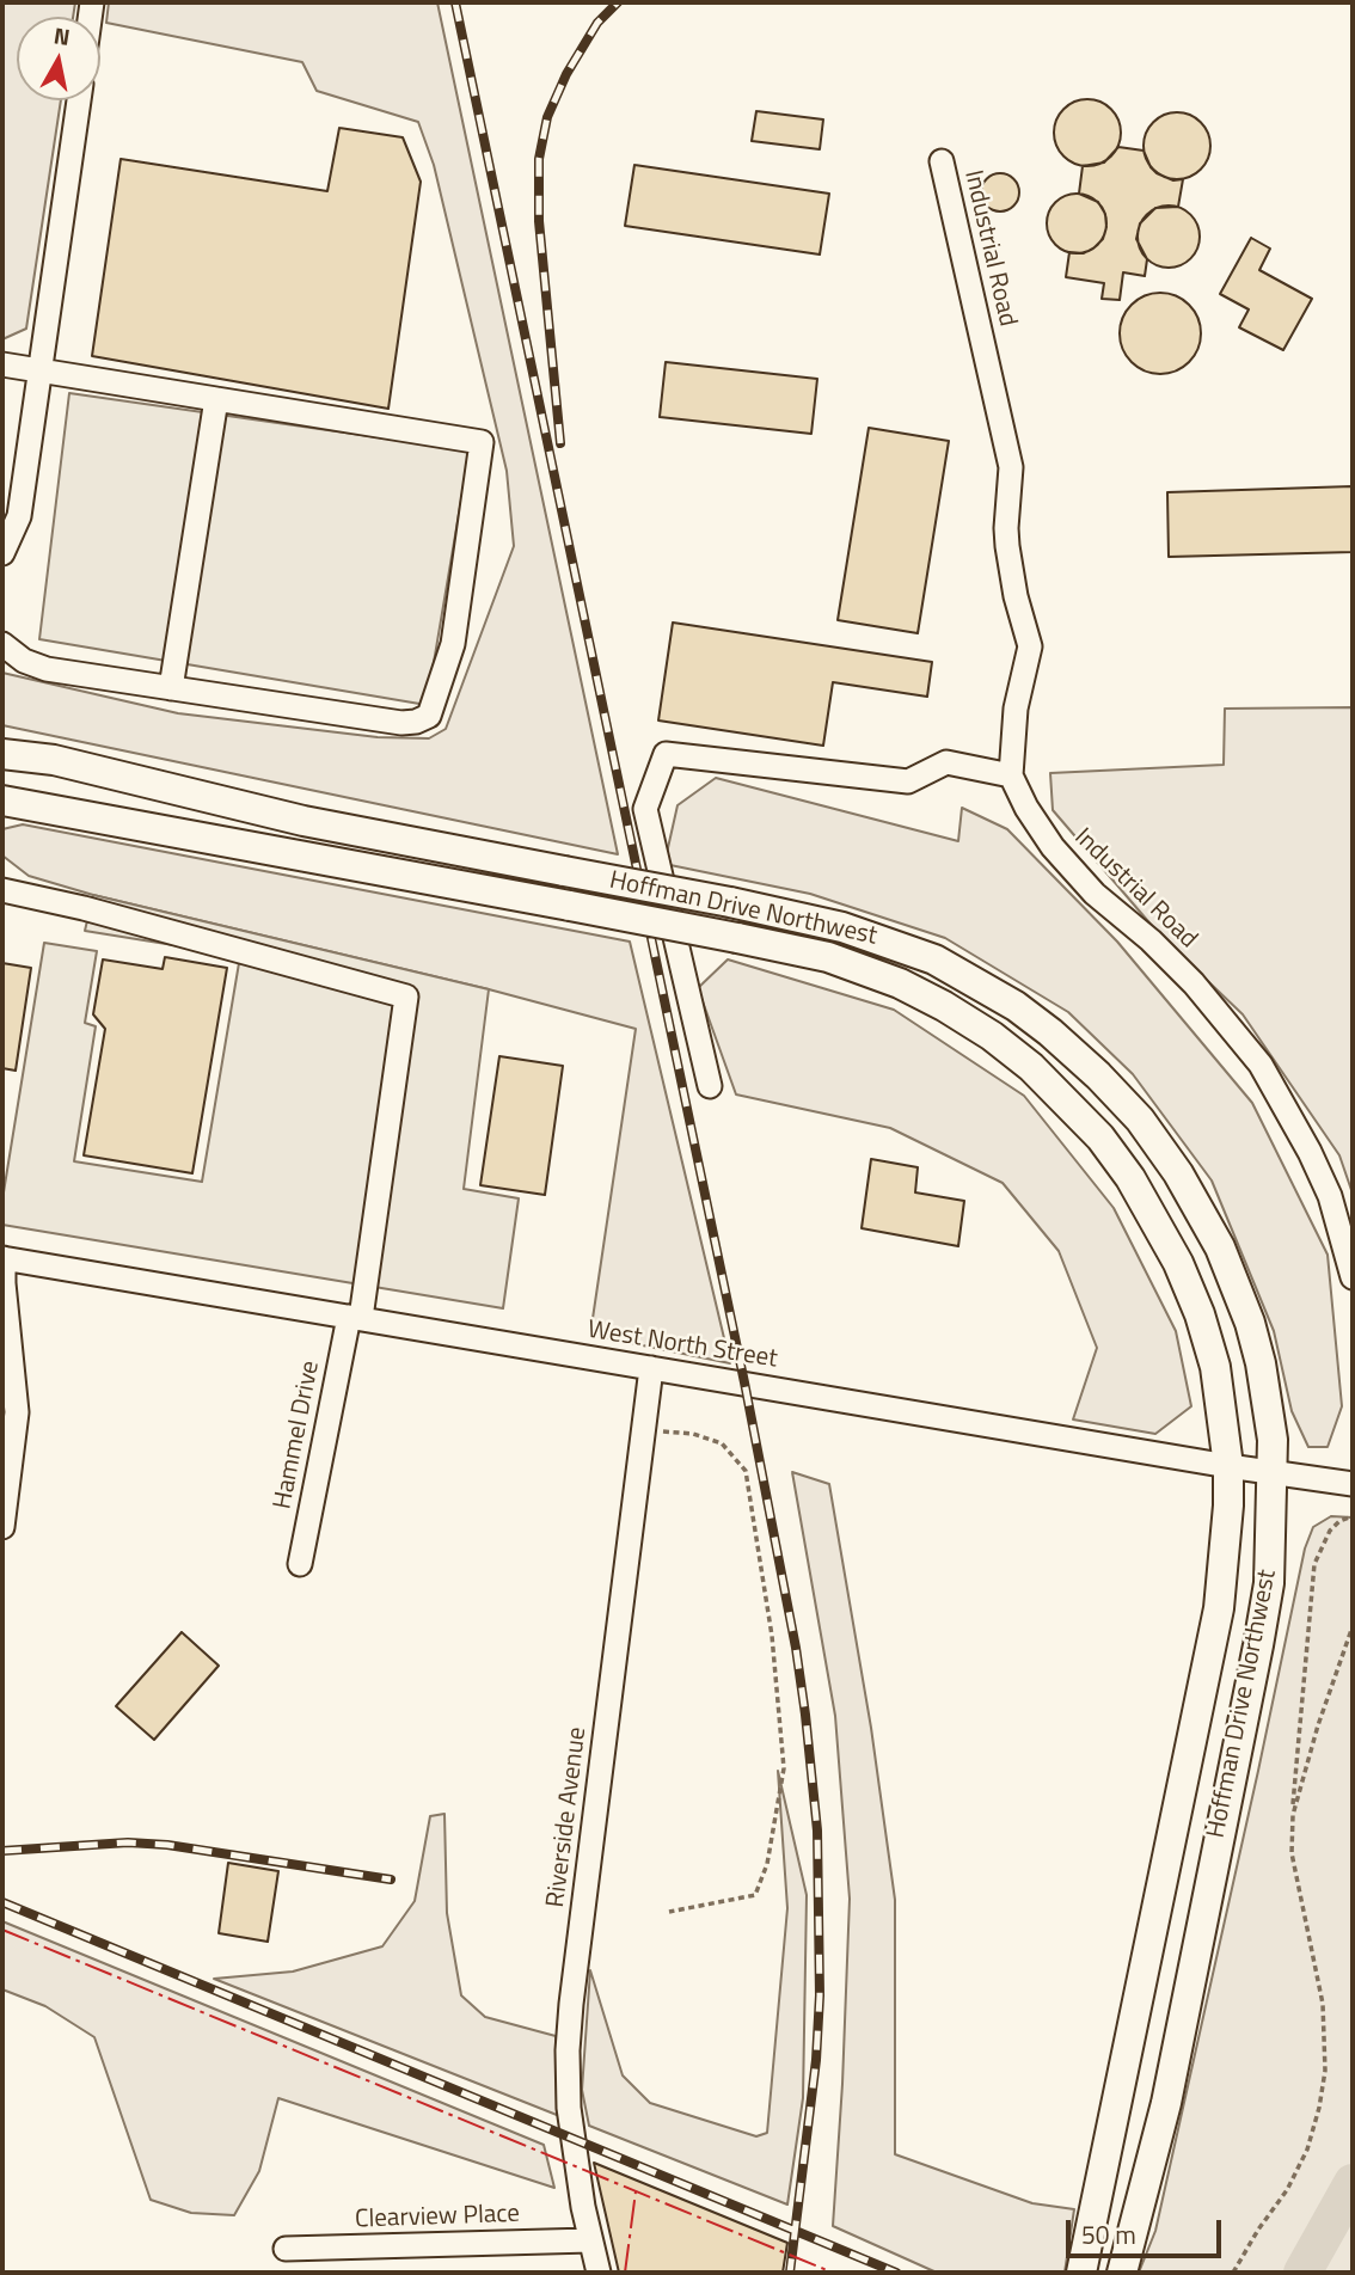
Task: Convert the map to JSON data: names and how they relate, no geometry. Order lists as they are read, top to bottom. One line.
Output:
{"streets":{"main road":["Hoffman Drive Northwest"],"street":["Industrial Road","West North Street","Hammel Drive","Riverside Avenue","Clearview Place"]},"crossings":[["Hoffman Drive Northwest","West North Street"],["West North Street","Hammel Drive"],["West North Street","Riverside Avenue"],["Riverside Avenue","Clearview Place"]],"scale_bar":"50 m","north":"top"}
